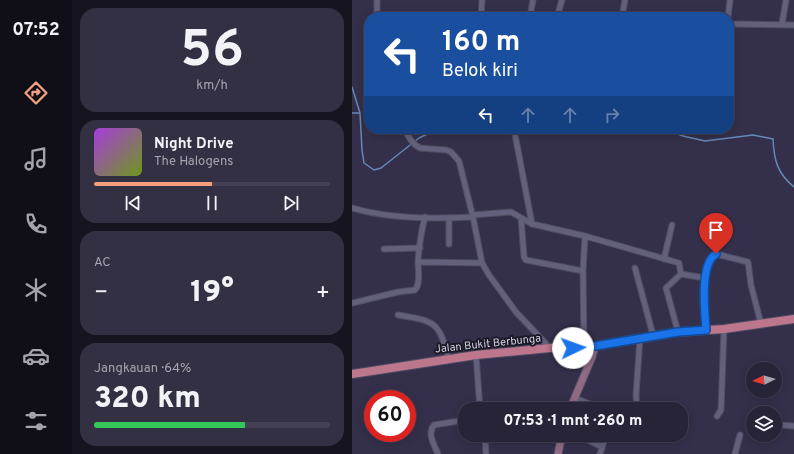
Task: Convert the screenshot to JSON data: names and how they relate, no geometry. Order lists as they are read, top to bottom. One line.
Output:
{"streets":{"main road":["Jalan Bukit Berbunga"]},"north":"left","page":{"tabs":"07:52","tile":[["56","km/h"],"AC",["Jangkauan · 64%","320 km"]],"turn":["160 m","Belok kiri"],"song":["Night Drive","The Halogens"],"heat":["−","19°","+"],"limit":"60","trip":"07:53 · 1 mnt · 260 m"}}
